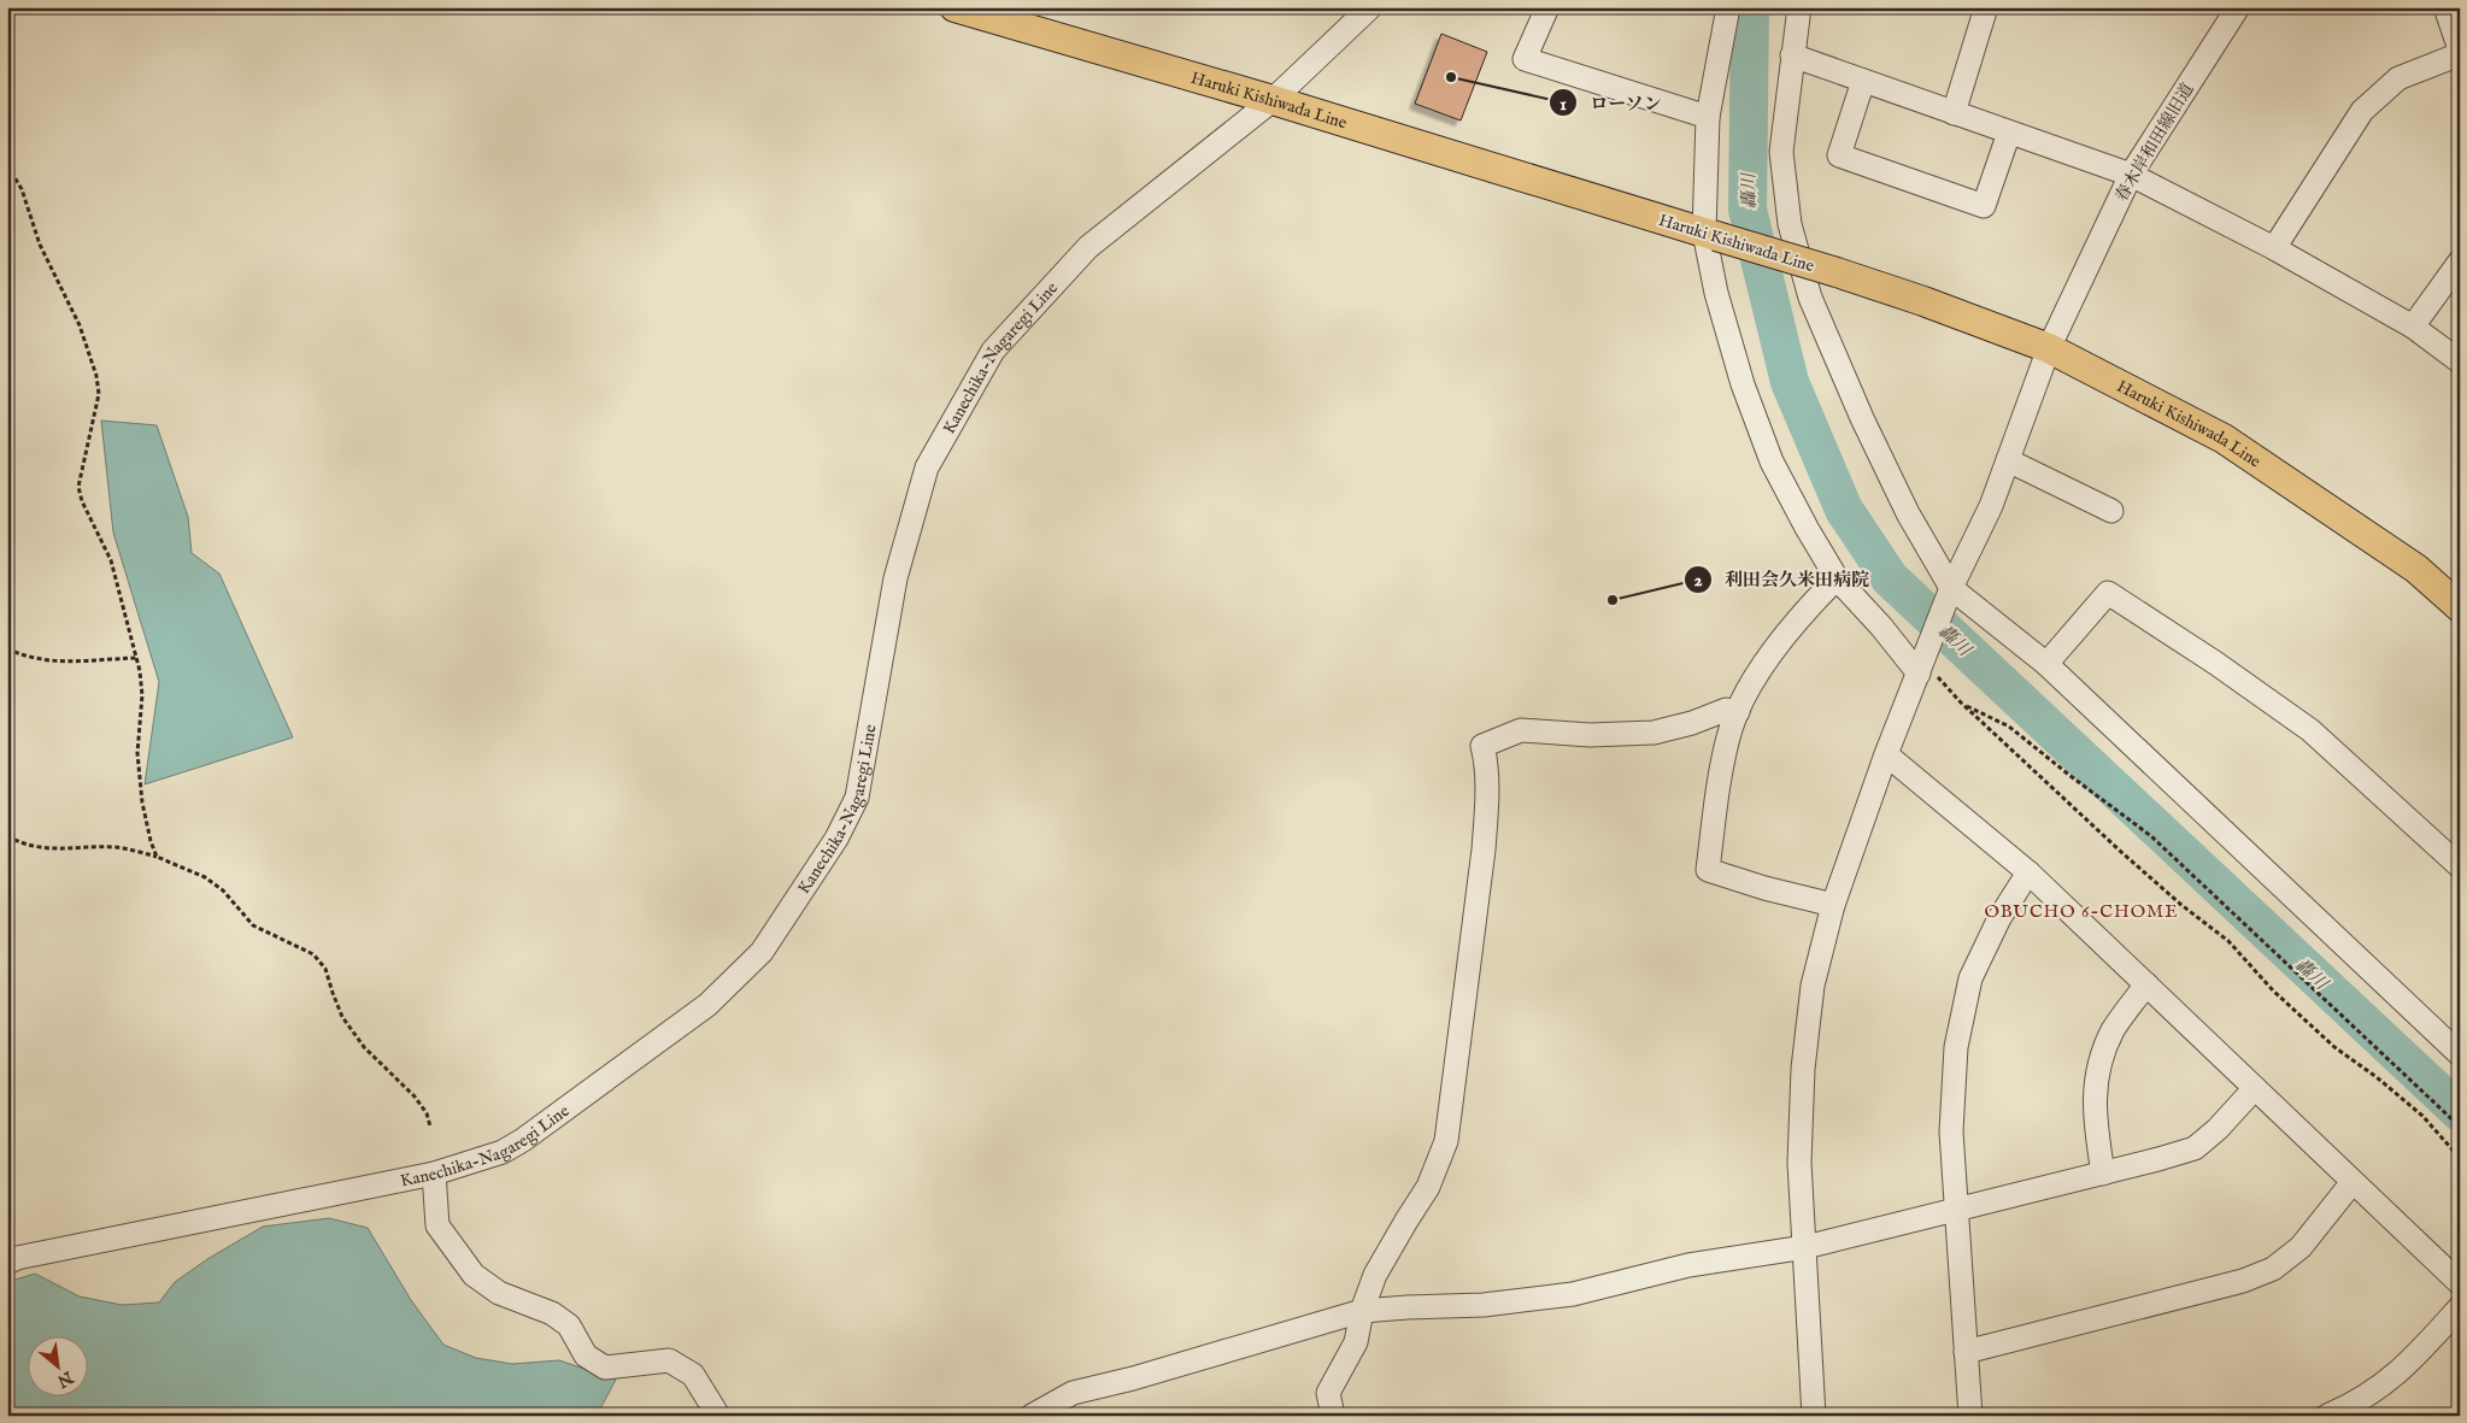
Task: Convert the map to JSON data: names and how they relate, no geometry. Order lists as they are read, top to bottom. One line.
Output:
{"streets":{"main road":["Haruki Kishiwada Line"],"street":["春木岸和田線旧道","Kanechika-Nagaregi Line"]},"crossings":[["Haruki Kishiwada Line","春木岸和田線旧道"],["Haruki Kishiwada Line","Kanechika-Nagaregi Line"]],"districts":["OBUCHO 6-CHOME"],"water":["轟川"],"places":["ローソン","利田会久米田病院"],"north":"bottom right"}
